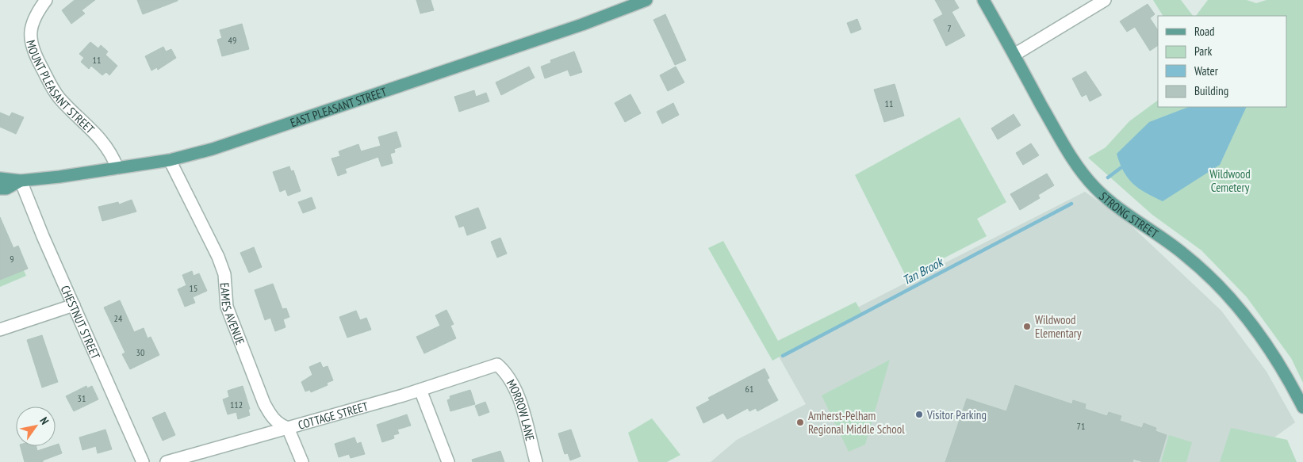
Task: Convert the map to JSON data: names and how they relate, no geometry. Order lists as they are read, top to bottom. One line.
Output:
{"streets":{"main road":["EAST PLEASANT STREET","STRONG STREET"],"street":["MOUNT PLEASANT STREET","EAMES AVENUE","CHESTNUT STREET","MORROW LANE","COTTAGE STREET"]},"crossings":[["MOUNT PLEASANT STREET","EAST PLEASANT STREET"],["EAST PLEASANT STREET","EAMES AVENUE"],["EAST PLEASANT STREET","CHESTNUT STREET"],["EAMES AVENUE","COTTAGE STREET"],["MORROW LANE","COTTAGE STREET"]],"water":["Tan Brook"],"parks":["Wildwood Cemetery"],"places":["Wildwood Elementary","Visitor Parking","Amherst-Pelham Regional Middle School"],"house_numbers":["7","49","11","11","9","15","24","30","61","31","112","71"],"legend":["Road","Park","Water","Building"],"north":"top right"}
